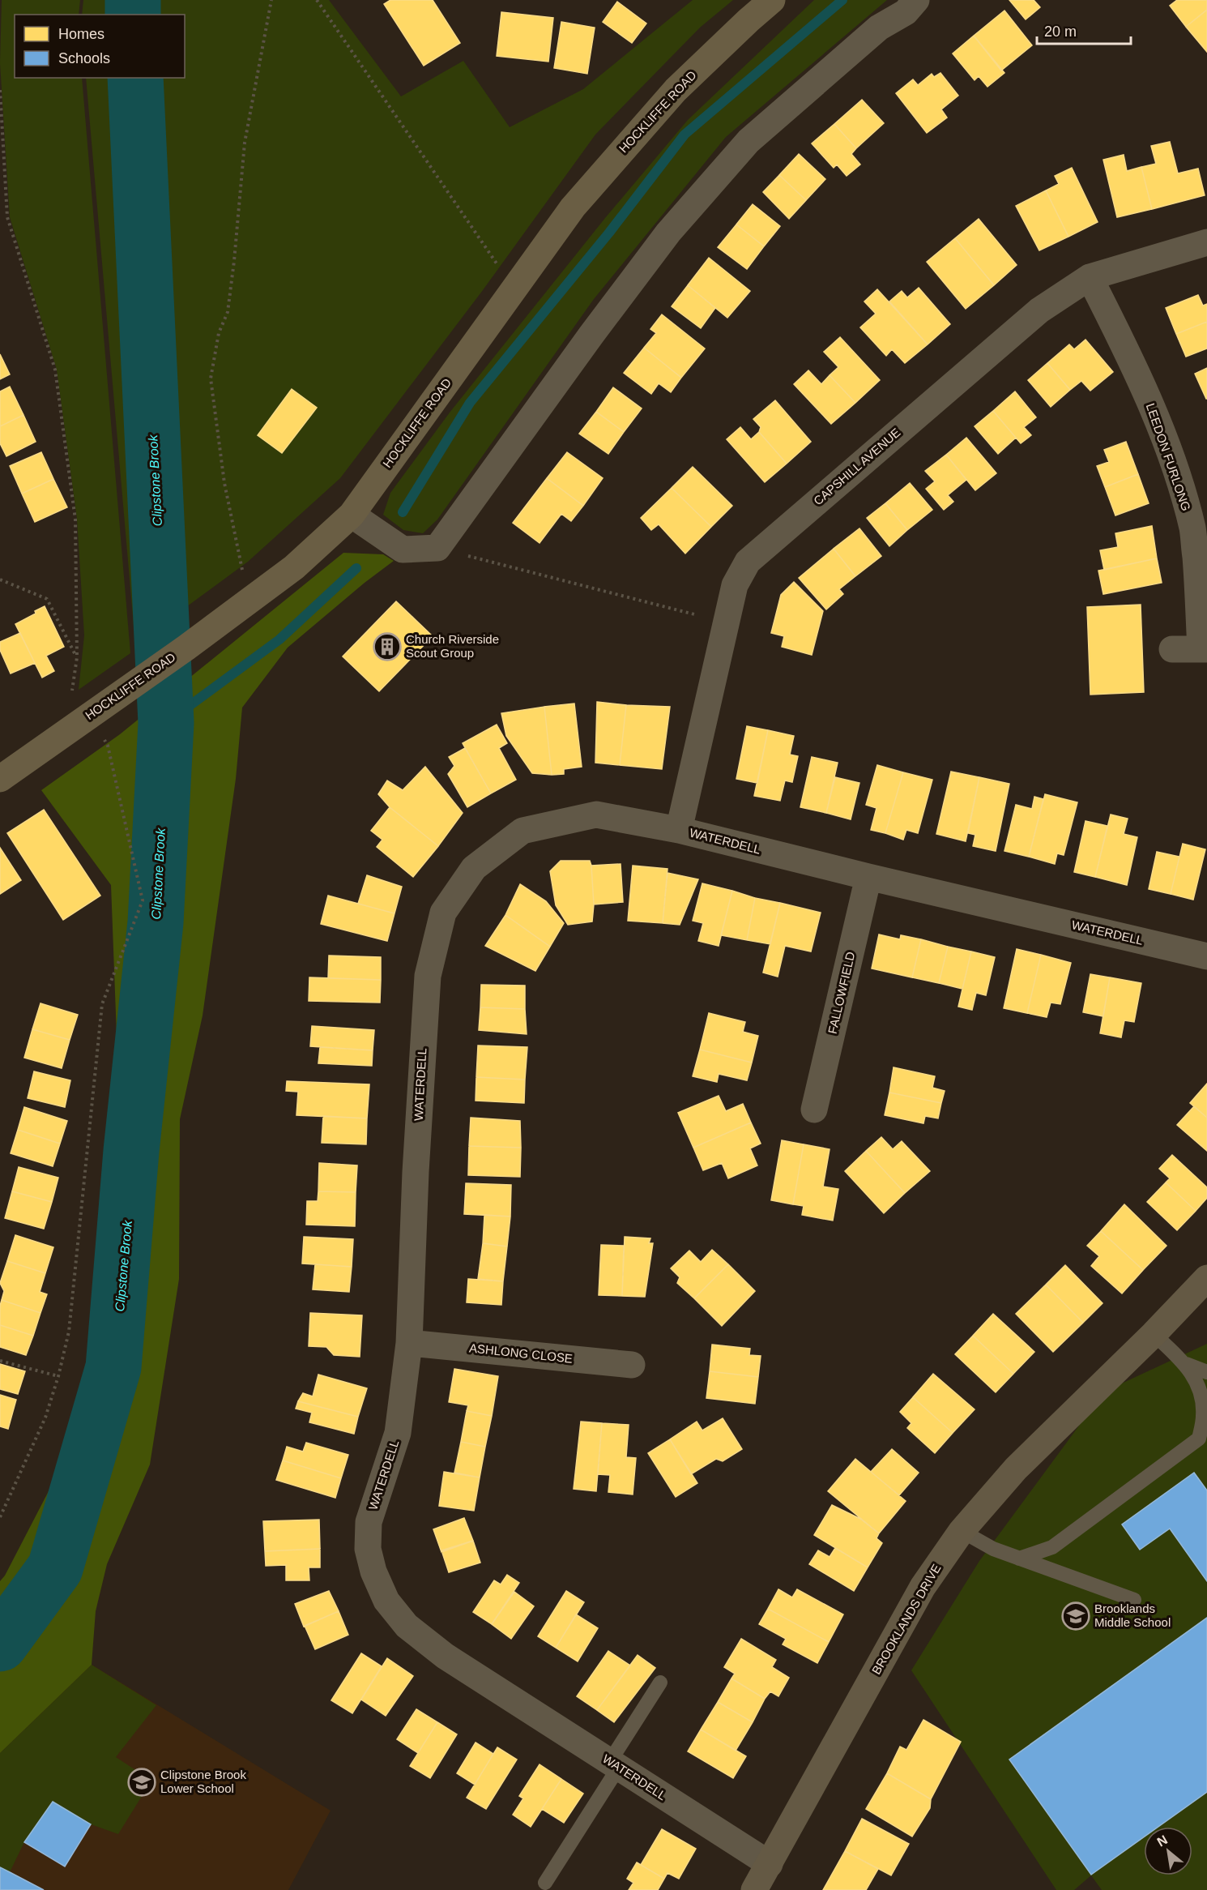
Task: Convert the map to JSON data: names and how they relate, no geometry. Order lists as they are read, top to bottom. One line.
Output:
{"streets":{"main road":["HOCKLIFFE ROAD"],"street":["LEEDON FURLONG","CAPSHILL AVENUE","WATERDELL","FALLOWFIELD","ASHLONG CLOSE","BROOKLANDS DRIVE"]},"crossings":[["LEEDON FURLONG","CAPSHILL AVENUE"],["CAPSHILL AVENUE","WATERDELL"],["WATERDELL","FALLOWFIELD"],["WATERDELL","ASHLONG CLOSE"],["WATERDELL","BROOKLANDS DRIVE"]],"water":["Clipstone Brook"],"places":{"building":["Church Riverside Scout Group"],"school or university":["Brooklands Middle School","Clipstone Brook Lower School"]},"legend":["Homes","Schools"],"scale_bar":"20 m","north":"top left"}
